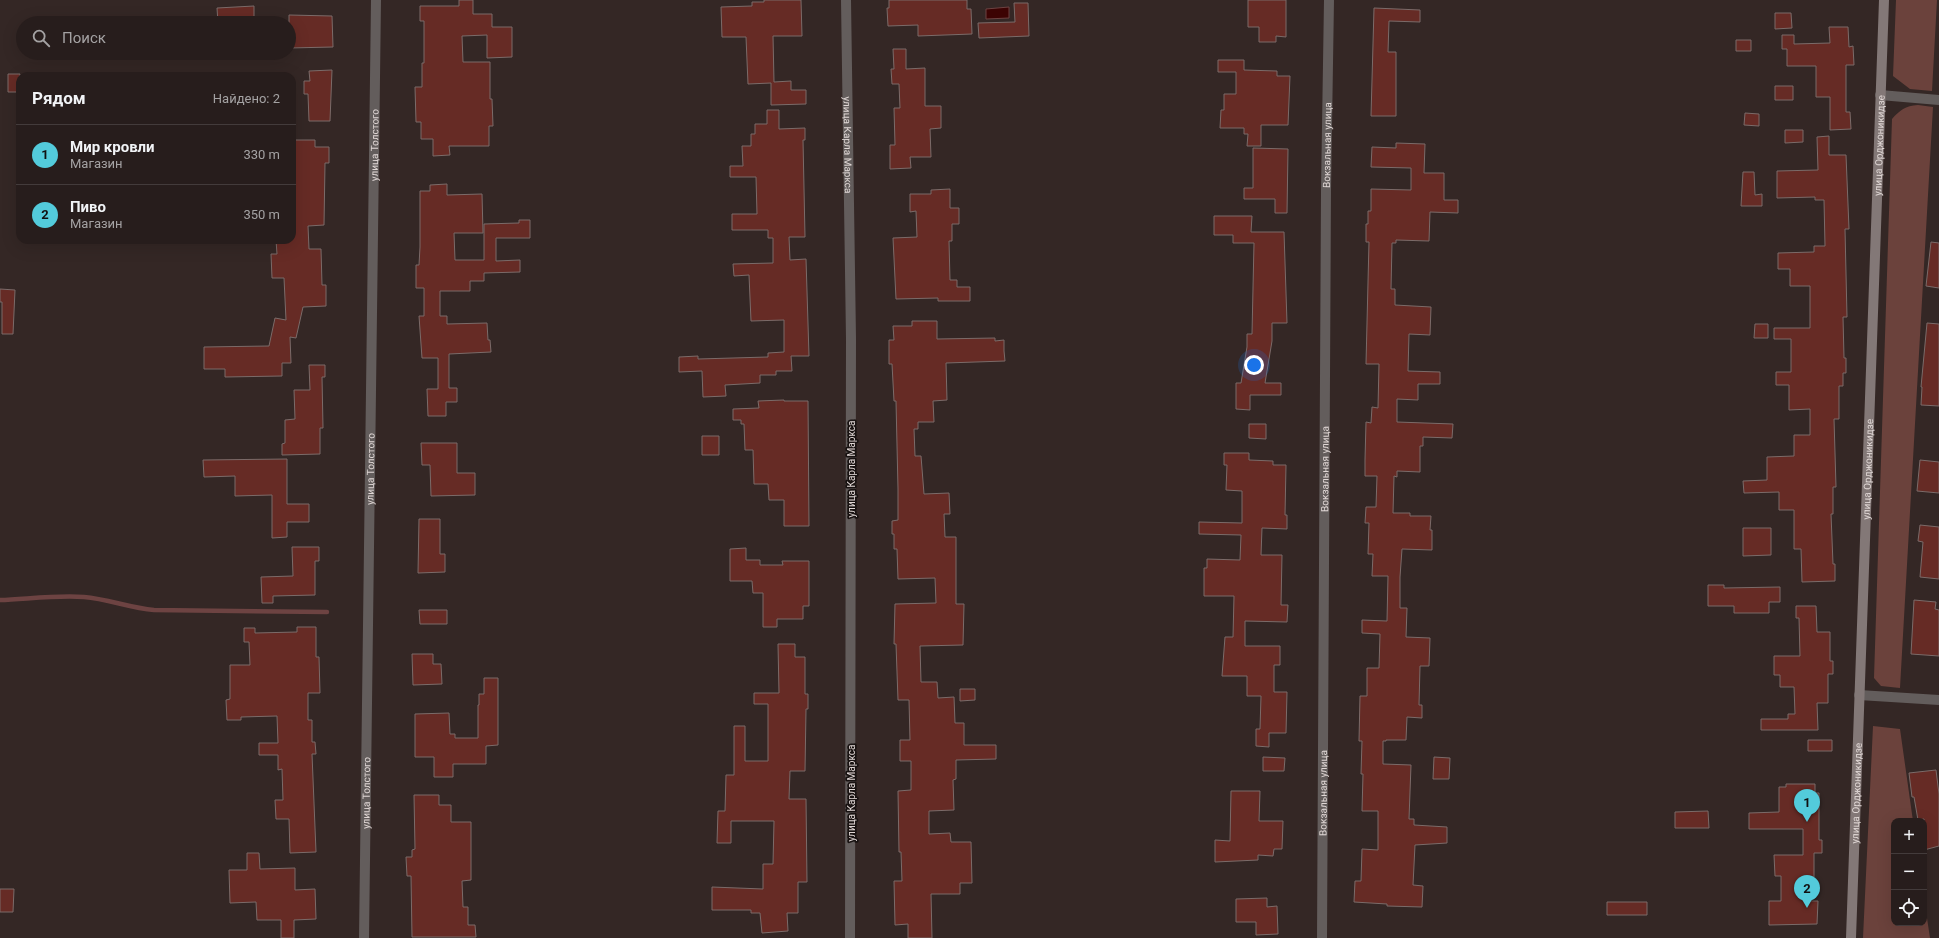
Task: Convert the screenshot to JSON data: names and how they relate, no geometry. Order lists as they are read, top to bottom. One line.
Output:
{"streets":{"main road":["улица Орджоникидзе"],"street":["улица Толстого","улица Карла Маркса","Вокзальная улица"]},"page":{"search":"Поиск","heading":["Рядом","Найдено: 2"],"list":[{"mark":"1","name":"Мир кровли","note":"Магазин","value":"330 m"},{"mark":"2","name":"Пиво","note":"Магазин","value":"350 m"}],"pins":["1","2"],"map_buttons":["+","−"]}}
